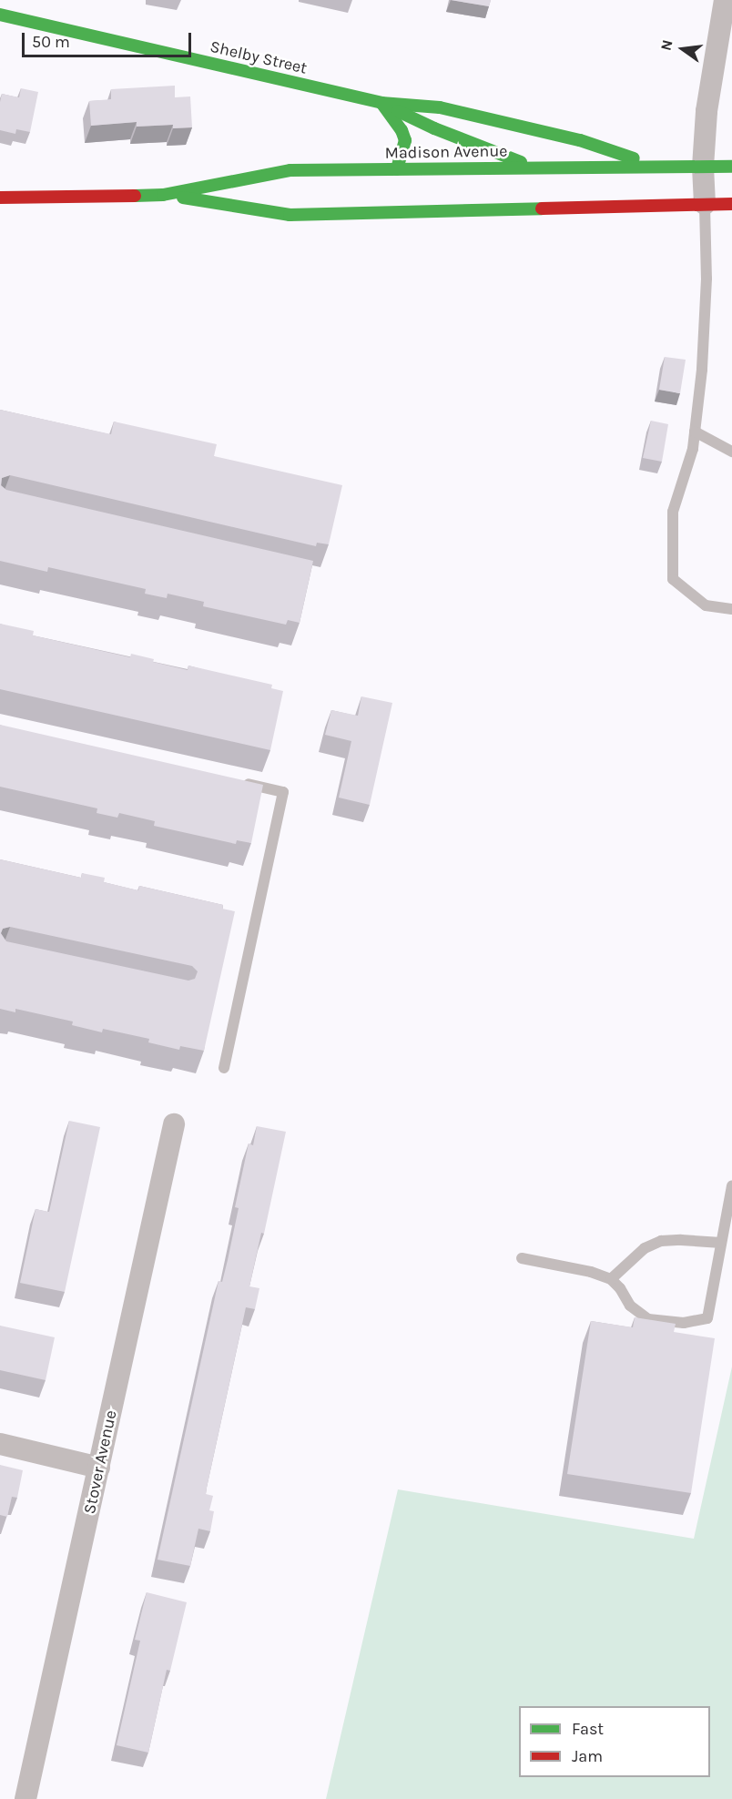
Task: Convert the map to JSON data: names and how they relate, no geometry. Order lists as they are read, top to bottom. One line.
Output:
{"streets":{"main road":["Shelby Street","Madison Avenue"],"street":["Stover Avenue"]},"crossings":[["Shelby Street","Madison Avenue"]],"legend":["Fast","Jam"],"scale_bar":"50 m","north":"left"}
